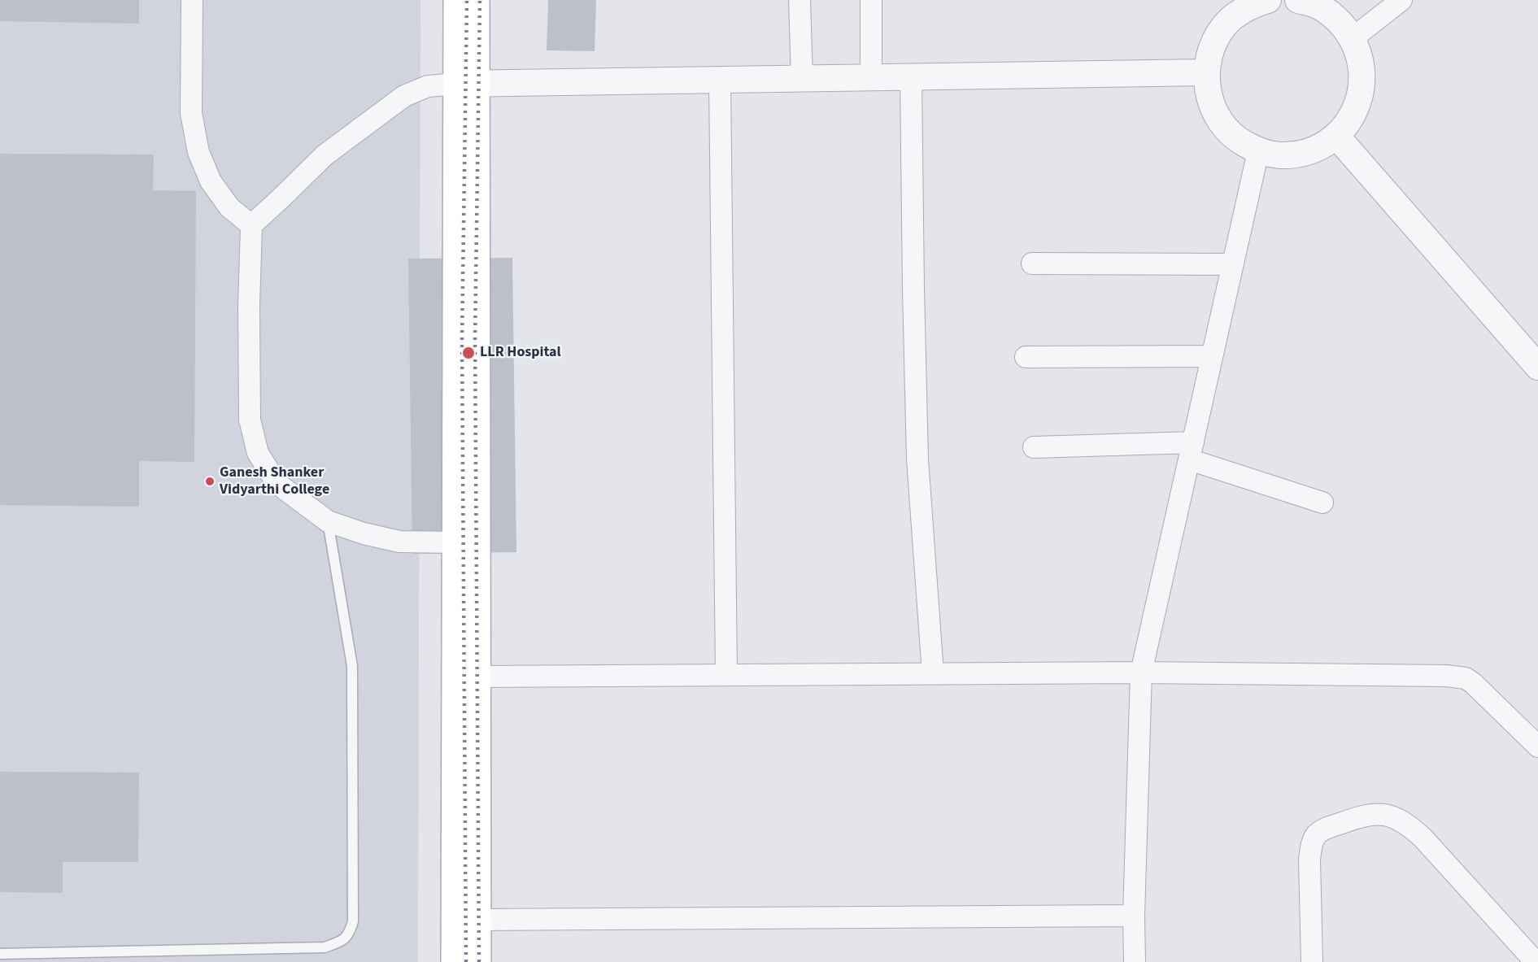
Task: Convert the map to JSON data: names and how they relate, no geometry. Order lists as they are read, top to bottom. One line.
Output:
{"places":["LLR Hospital","Ganesh Shanker Vidyarthi College"]}
